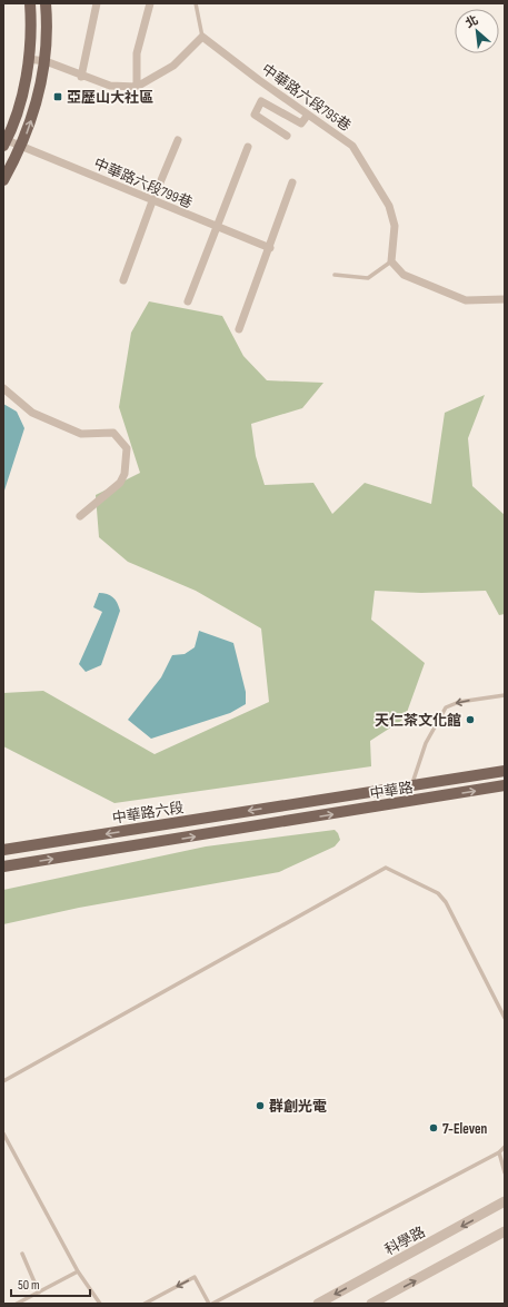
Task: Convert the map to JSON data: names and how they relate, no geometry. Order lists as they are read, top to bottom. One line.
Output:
{"streets":{"main road":["中華路","中華路六段"],"street":["中華路六段795巷","中華路六段799巷","科學路"]},"crossings":[["中華路","中華路六段"]],"one_way":["中華路六段"],"places":{"transit":["亞歷山大社區"],"other":["天仁茶文化館","群創光電","7-Eleven"]},"scale_bar":"50 m","north":"top left"}
